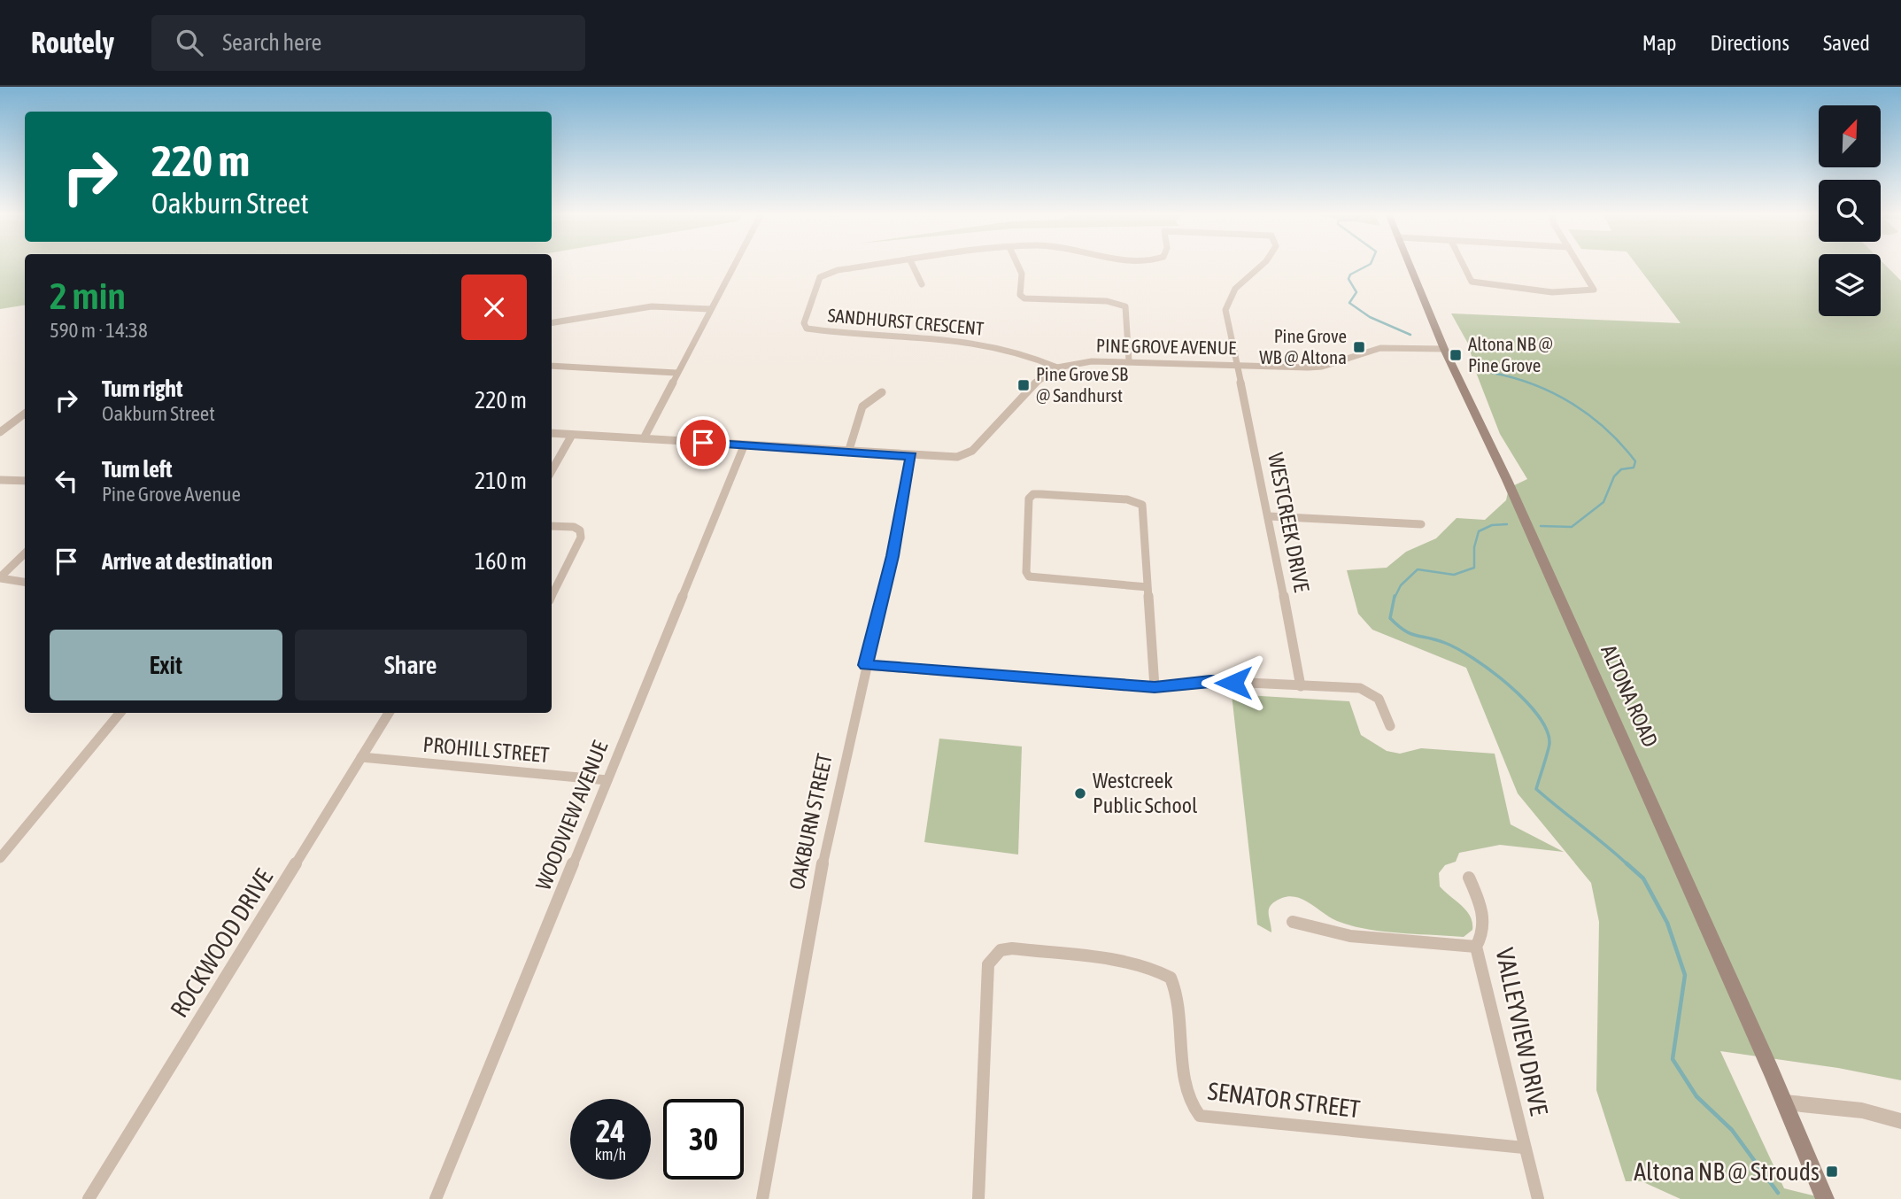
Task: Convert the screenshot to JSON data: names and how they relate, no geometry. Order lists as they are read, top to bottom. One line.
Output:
{"streets":{"main road":["ALTONA ROAD"],"street":["SANDHURST CRESCENT","PINE GROVE AVENUE","WESTCREEK DRIVE","PROHILL STREET","WOODVIEW AVENUE","OAKBURN STREET","ROCKWOOD DRIVE","VALLEYVIEW DRIVE","SENATOR STREET"]},"crossings":[["SANDHURST CRESCENT","PINE GROVE AVENUE"],["SANDHURST CRESCENT","WESTCREEK DRIVE"],["PINE GROVE AVENUE","WESTCREEK DRIVE"],["PINE GROVE AVENUE","ALTONA ROAD"],["PINE GROVE AVENUE","WOODVIEW AVENUE"],["PINE GROVE AVENUE","OAKBURN STREET"],["PROHILL STREET","WOODVIEW AVENUE"],["PROHILL STREET","ROCKWOOD DRIVE"],["VALLEYVIEW DRIVE","SENATOR STREET"]],"places":{"transit":["Pine Grove WB @ Altona","Altona NB @ Pine Grove","Pine Grove SB @ Sandhurst","Altona NB @ Strouds"],"other":["Westcreek Public School"]},"north":"top right","page":{"header":"Routely","search":"Search here","nav":["Map","Directions","Saved"],"turn":["220 m","Oakburn Street"],"heading":["2 min","590 m · 14:38"],"list":[{"name":"Turn right","note":"Oakburn Street","value":"220 m"},{"name":"Turn left","note":"Pine Grove Avenue","value":"210 m"},{"name":"Arrive at destination","value":"160 m"}],"buttons":["Exit","Share"],"speed":"24 km/h","limit":"30"}}
